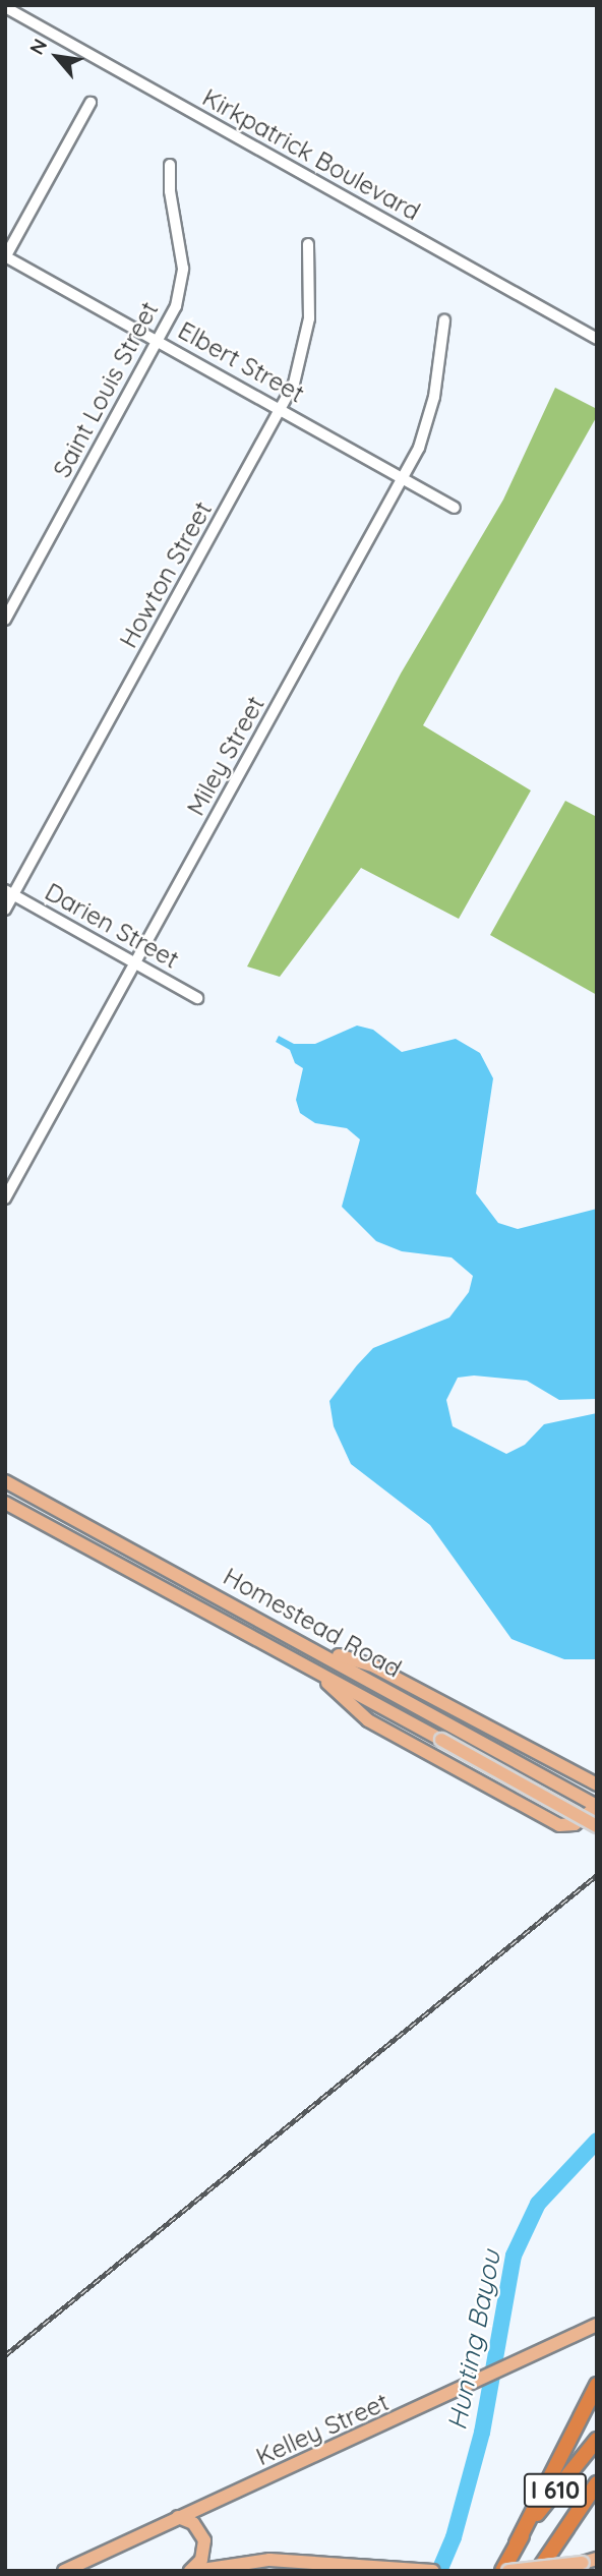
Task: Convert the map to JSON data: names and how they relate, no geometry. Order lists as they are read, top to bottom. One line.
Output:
{"streets":{"highway":["I 610"],"main road":["Homestead Road","Kelley Street"],"street":["Kirkpatrick Boulevard","Elbert Street","Saint Louis Street","Howton Street","Miley Street","Darien Street"]},"crossings":[["Elbert Street","Saint Louis Street"],["Elbert Street","Howton Street"],["Elbert Street","Miley Street"],["Howton Street","Darien Street"],["Miley Street","Darien Street"]],"water":["Hunting Bayou"],"north":"top left"}
